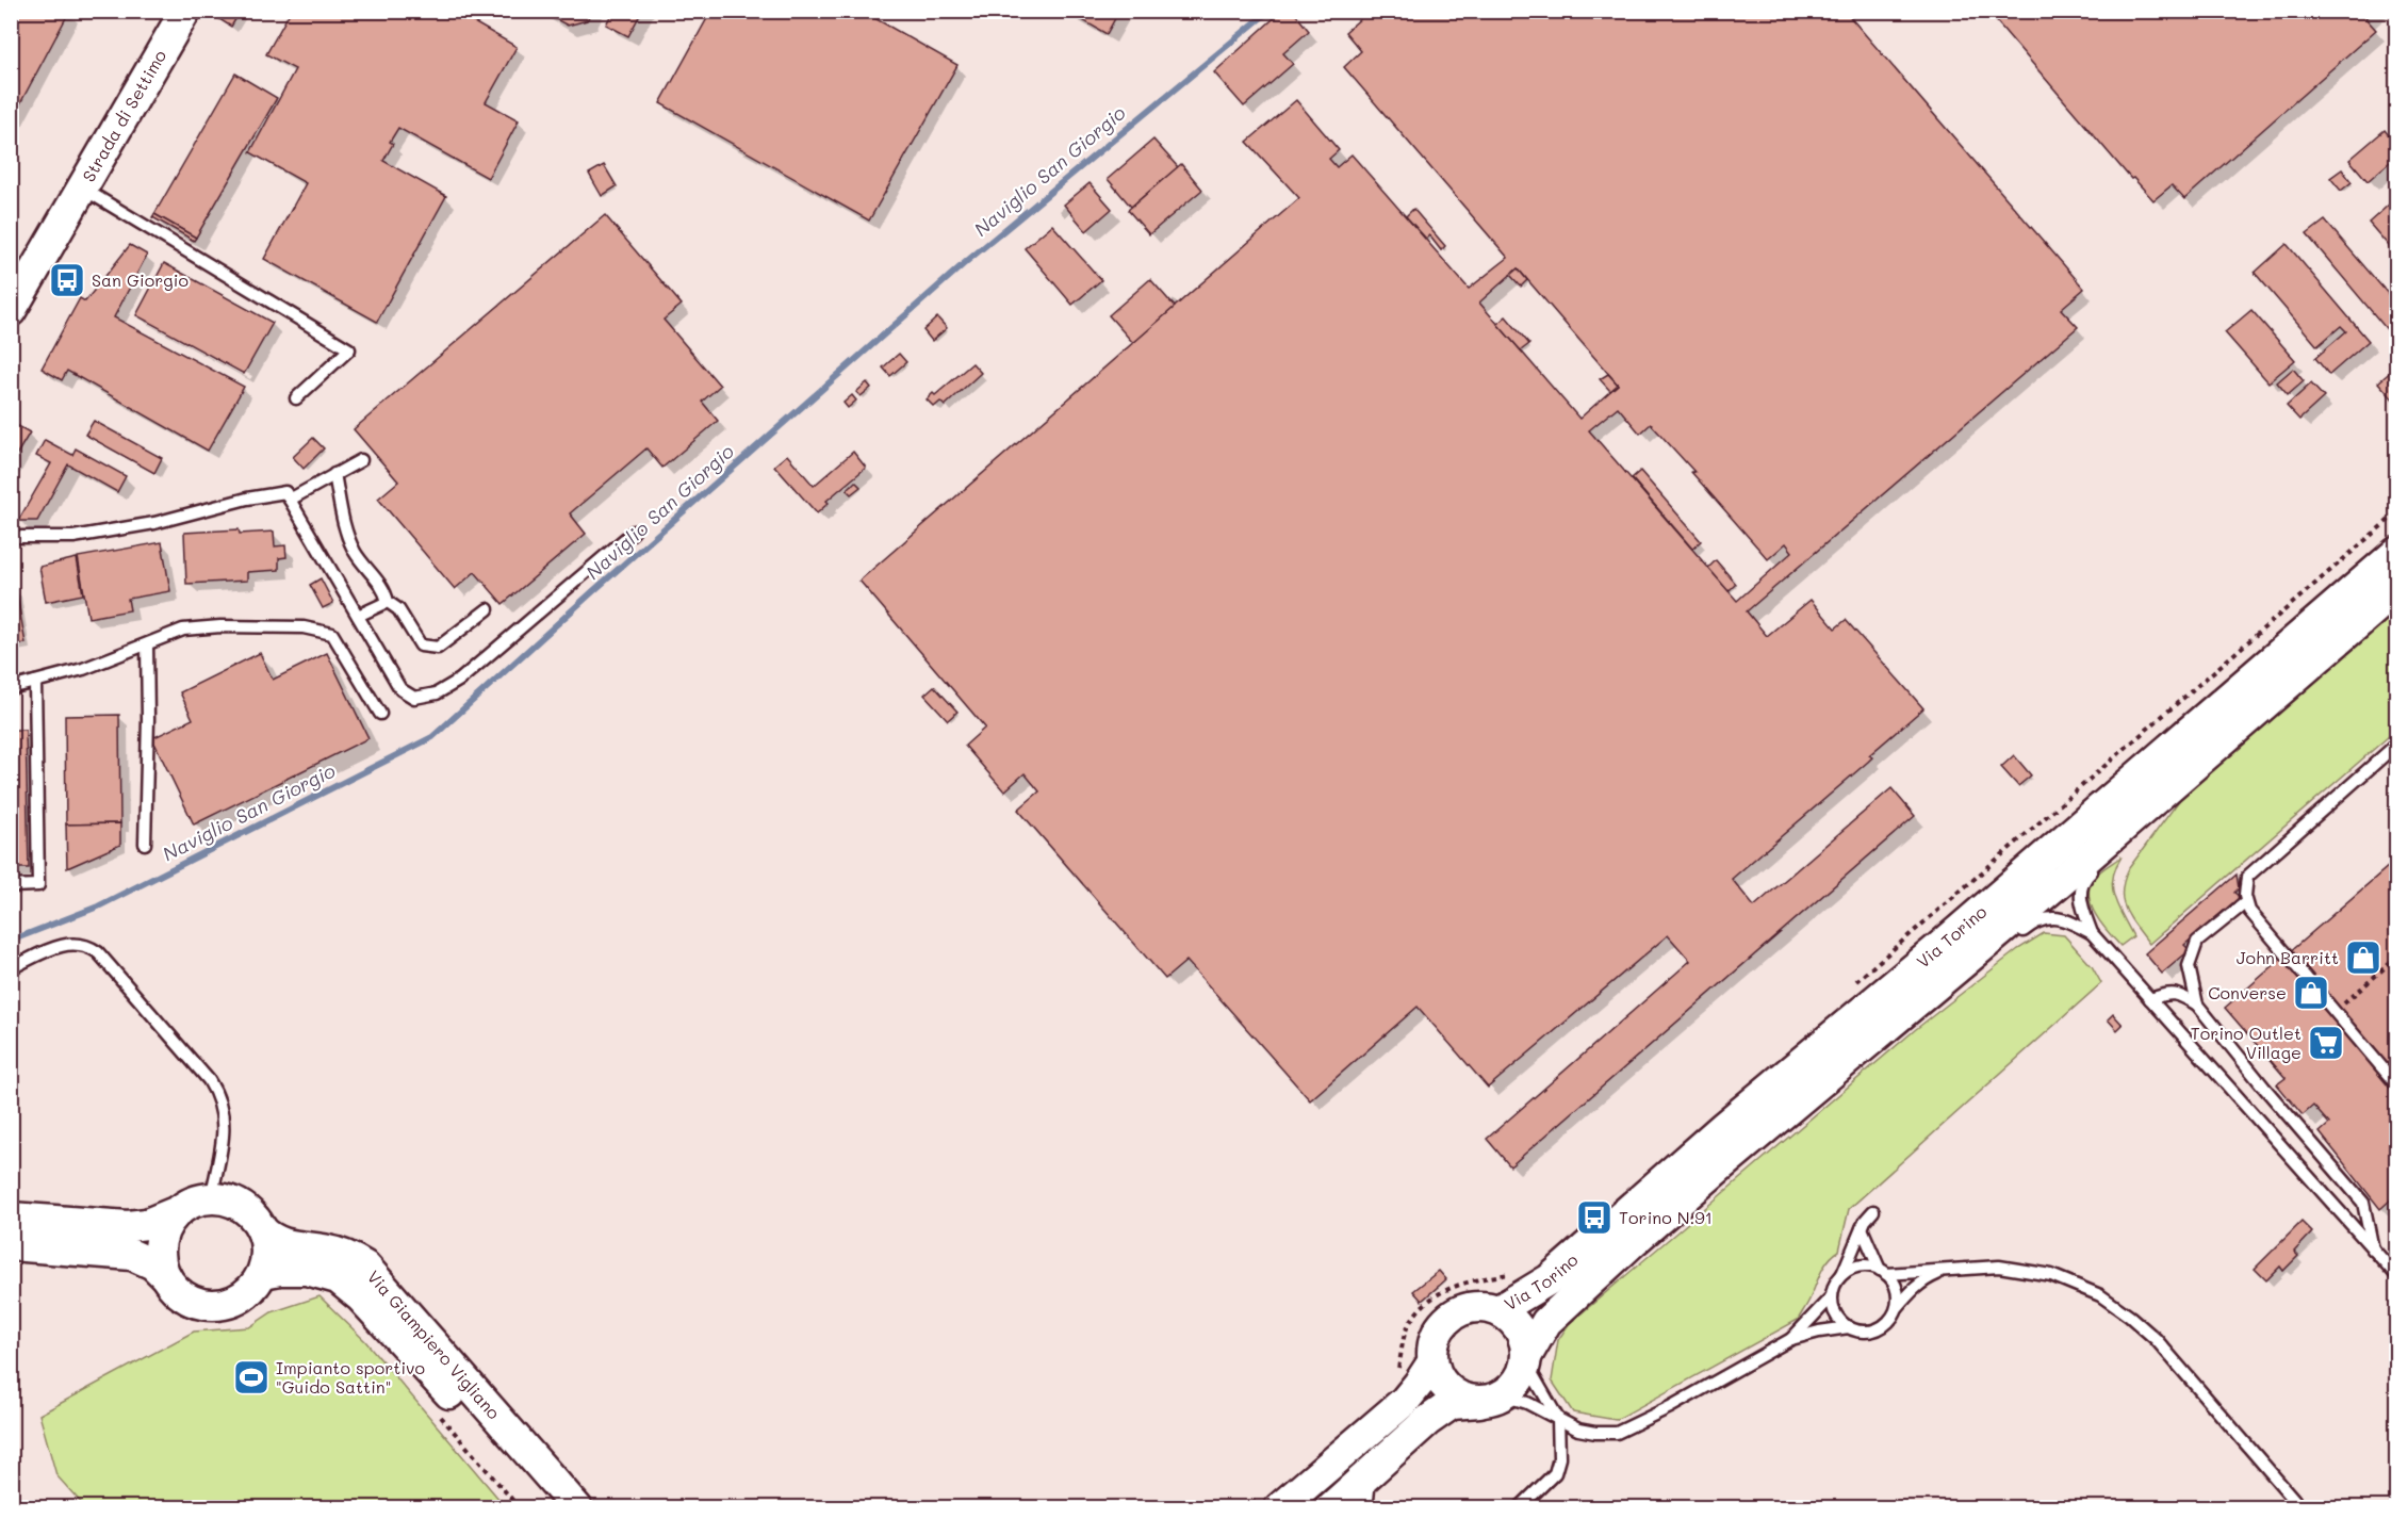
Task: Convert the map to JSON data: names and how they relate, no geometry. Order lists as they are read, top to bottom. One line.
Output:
{"streets":{"main road":["Strada di Settimo","Via Torino","Via Giampiero Vigliano"]},"water":["Naviglio San Giorgio"],"places":{"bus stop":["San Giorgio","Torino N.91"],"shop":["John Barritt","Converse"],"supermarket":["Torino Outlet Village"],"sports":["Impianto sportivo \"Guido Sattin\""]}}
